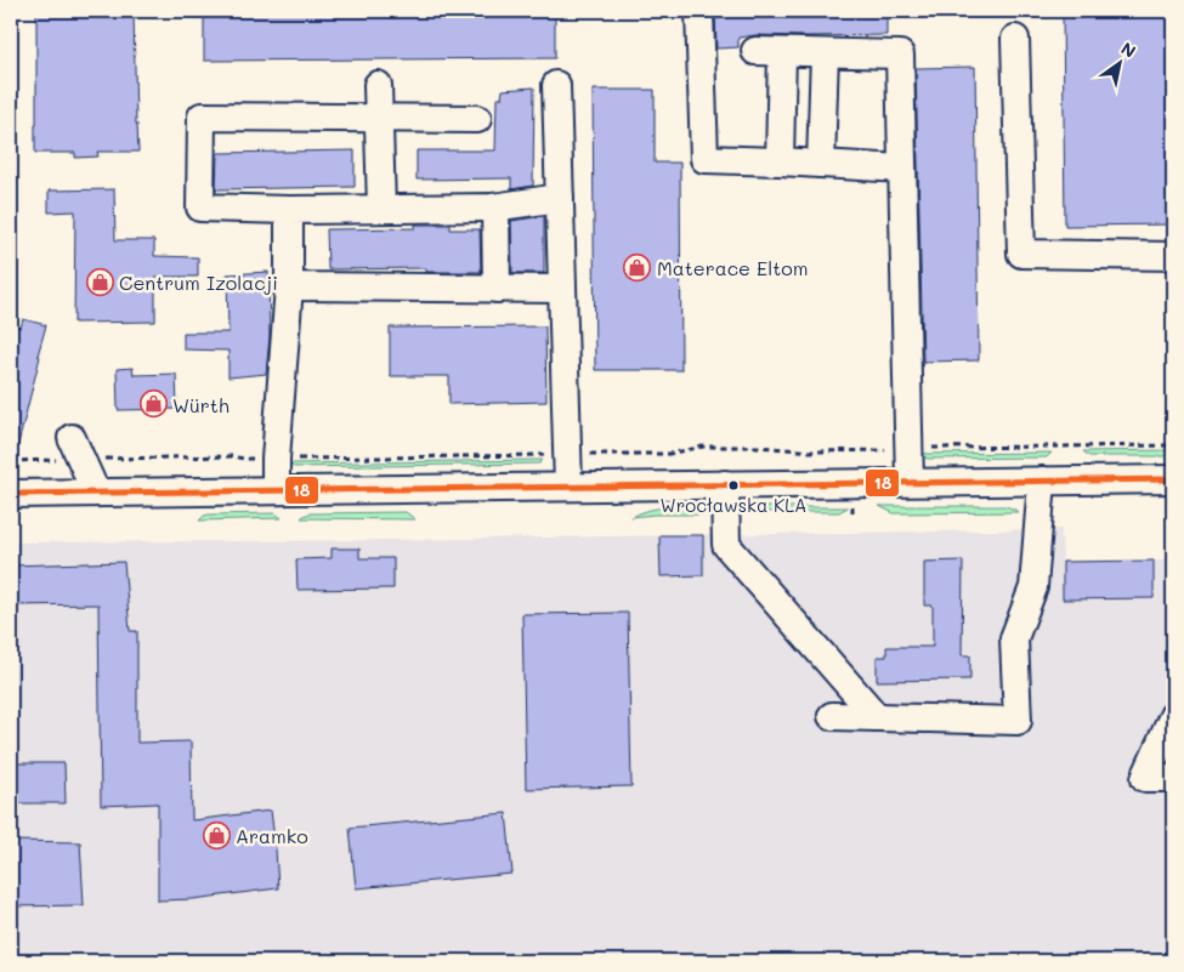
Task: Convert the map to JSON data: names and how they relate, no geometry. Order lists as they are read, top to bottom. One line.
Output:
{"places":{"shop":["Materace Eltom","Centrum Izolacji","Würth","Aramko"],"other":["Wrocławska KLA"]},"lines":["transit line 18"],"north":"top right"}
